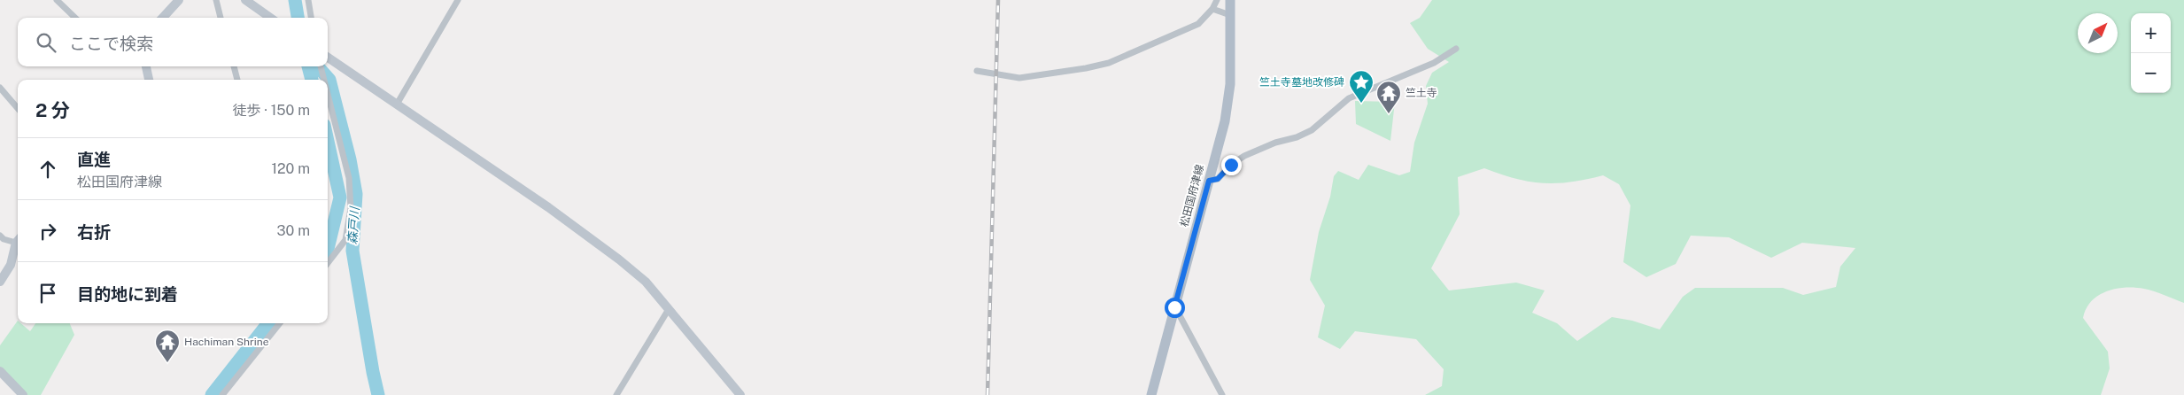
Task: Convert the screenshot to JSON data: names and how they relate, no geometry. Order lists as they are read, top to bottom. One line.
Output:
{"streets":{"main road":["松田国府津線"]},"water":["森戸川"],"places":{"place":["竺土寺墓地改修碑"],"temple":["竺土寺","Hachiman Shrine"]},"north":"top right","page":{"map_buttons":["+","−"],"search":"ここで検索","heading":["2 分","徒歩 · 150 m"],"list":[["直進","松田国府津線","120 m"],["右折","30 m"],"目的地に到着"]}}
